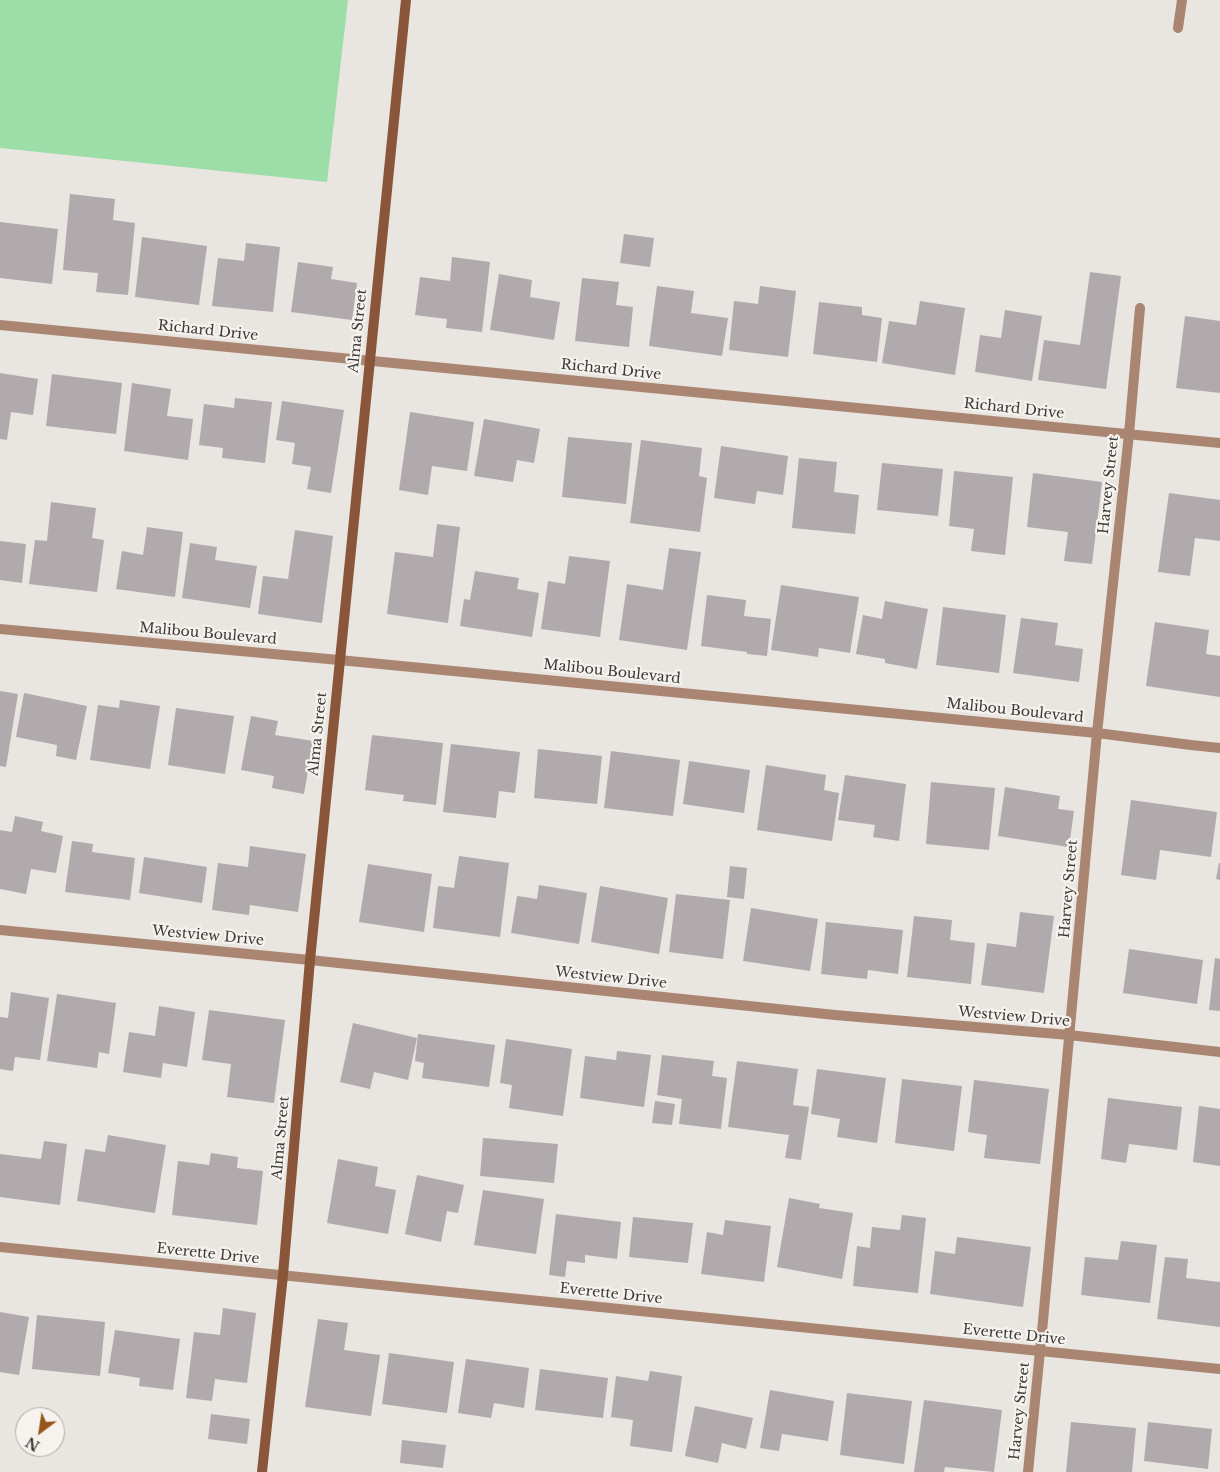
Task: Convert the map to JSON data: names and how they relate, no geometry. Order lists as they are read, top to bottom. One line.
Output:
{"streets":{"street":["Richard Drive","Alma Street","Harvey Street","Malibou Boulevard","Westview Drive","Everette Drive"]},"crossings":[["Richard Drive","Alma Street"],["Richard Drive","Harvey Street"],["Alma Street","Malibou Boulevard"],["Alma Street","Westview Drive"],["Alma Street","Everette Drive"],["Harvey Street","Malibou Boulevard"],["Harvey Street","Westview Drive"],["Harvey Street","Everette Drive"]],"north":"bottom left"}
